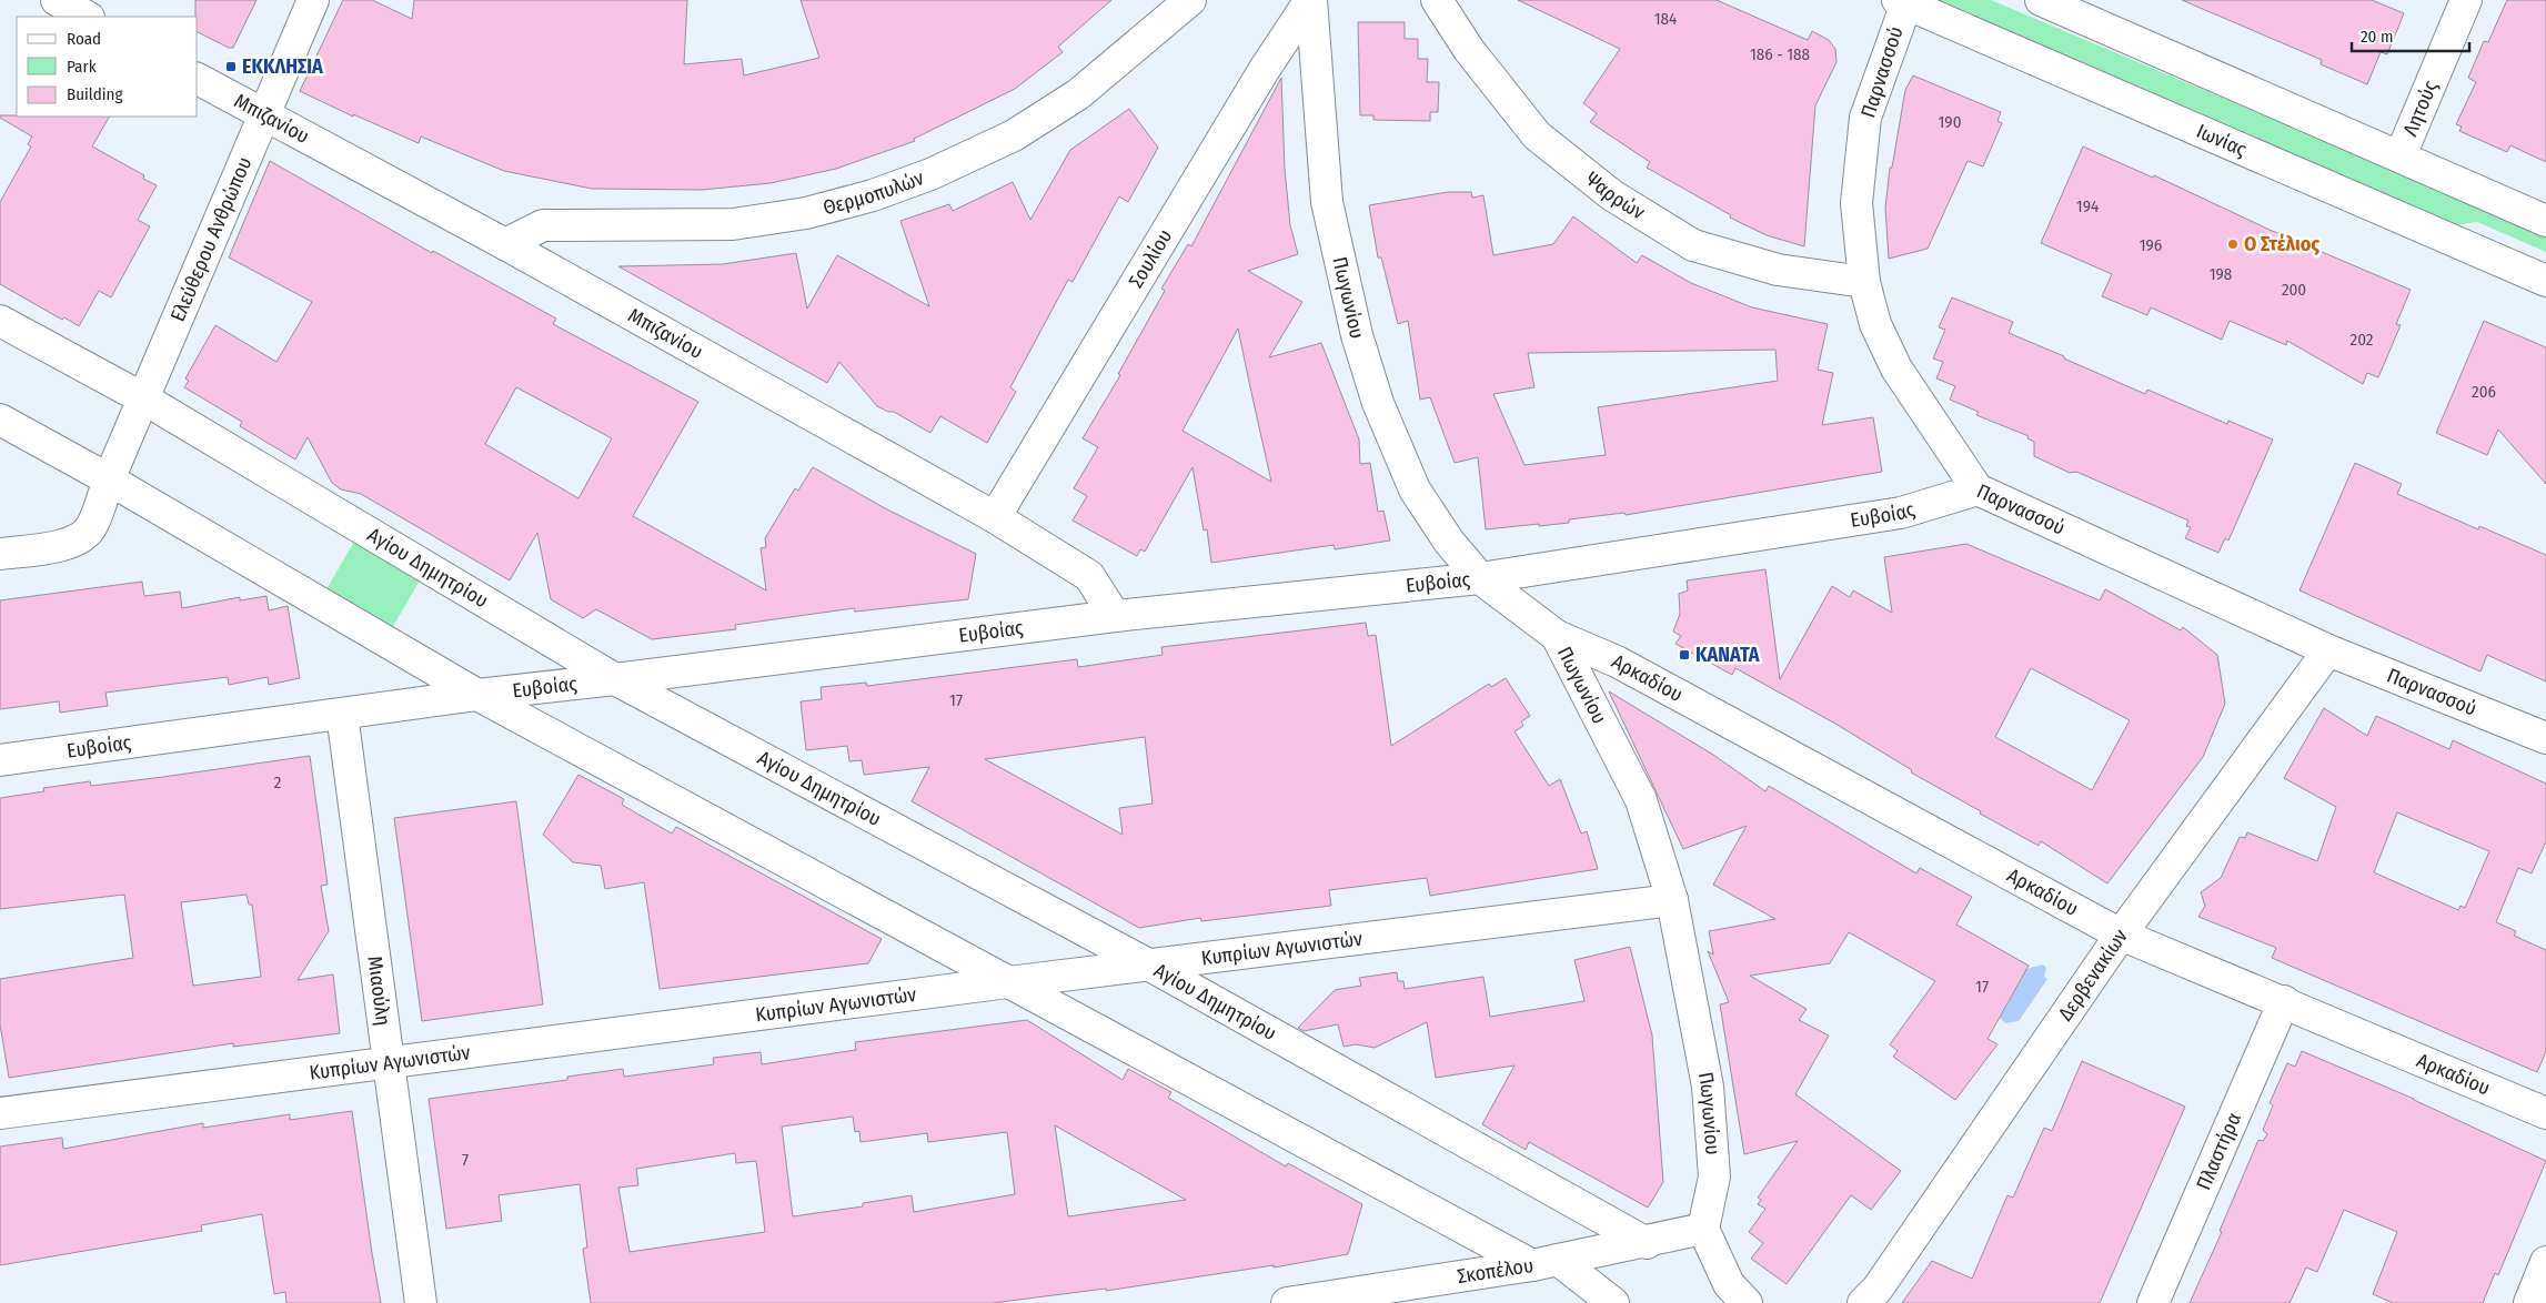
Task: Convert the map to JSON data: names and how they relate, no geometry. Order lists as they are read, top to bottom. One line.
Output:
{"streets":{"street":["Παρνασσού","Λητούς","Μπιζανίου","Ιωνίας","Θερμοπυλών","Ψαρρών","Ελεύθερου Ανθρώπου","Σουλίου","Πωγωνίου","Ευβοίας","Αγίου Δημητρίου","Αρκαδίου","Κυπρίων Αγωνιστών","Δερβενακίων","Μιαούλη","Πλαστήρα","Σκοπέλου"]},"crossings":[["Παρνασσού","Ιωνίας"],["Παρνασσού","Ψαρρών"],["Παρνασσού","Ευβοίας"],["Παρνασσού","Δερβενακίων"],["Μπιζανίου","Θερμοπυλών"],["Μπιζανίου","Ελεύθερου Ανθρώπου"],["Μπιζανίου","Σουλίου"],["Μπιζανίου","Ευβοίας"],["Ελεύθερου Ανθρώπου","Αγίου Δημητρίου"],["Σουλίου","Πωγωνίου"],["Πωγωνίου","Ευβοίας"],["Πωγωνίου","Αρκαδίου"],["Πωγωνίου","Κυπρίων Αγωνιστών"],["Πωγωνίου","Σκοπέλου"],["Ευβοίας","Αγίου Δημητρίου"],["Ευβοίας","Μιαούλη"],["Αγίου Δημητρίου","Κυπρίων Αγωνιστών"],["Αγίου Δημητρίου","Σκοπέλου"],["Αρκαδίου","Δερβενακίων"],["Αρκαδίου","Πλαστήρα"],["Κυπρίων Αγωνιστών","Μιαούλη"]],"places":{"transit":["ΕΚΚΛΗΣΙΑ","ΚΑΝΑΤΑ"],"other":["Ο Στέλιος"]},"house_numbers":["184","186 - 188","190","194","196","198","200","202","206","17","2","17","7"],"legend":["Road","Park","Building"],"scale_bar":"20 m"}
